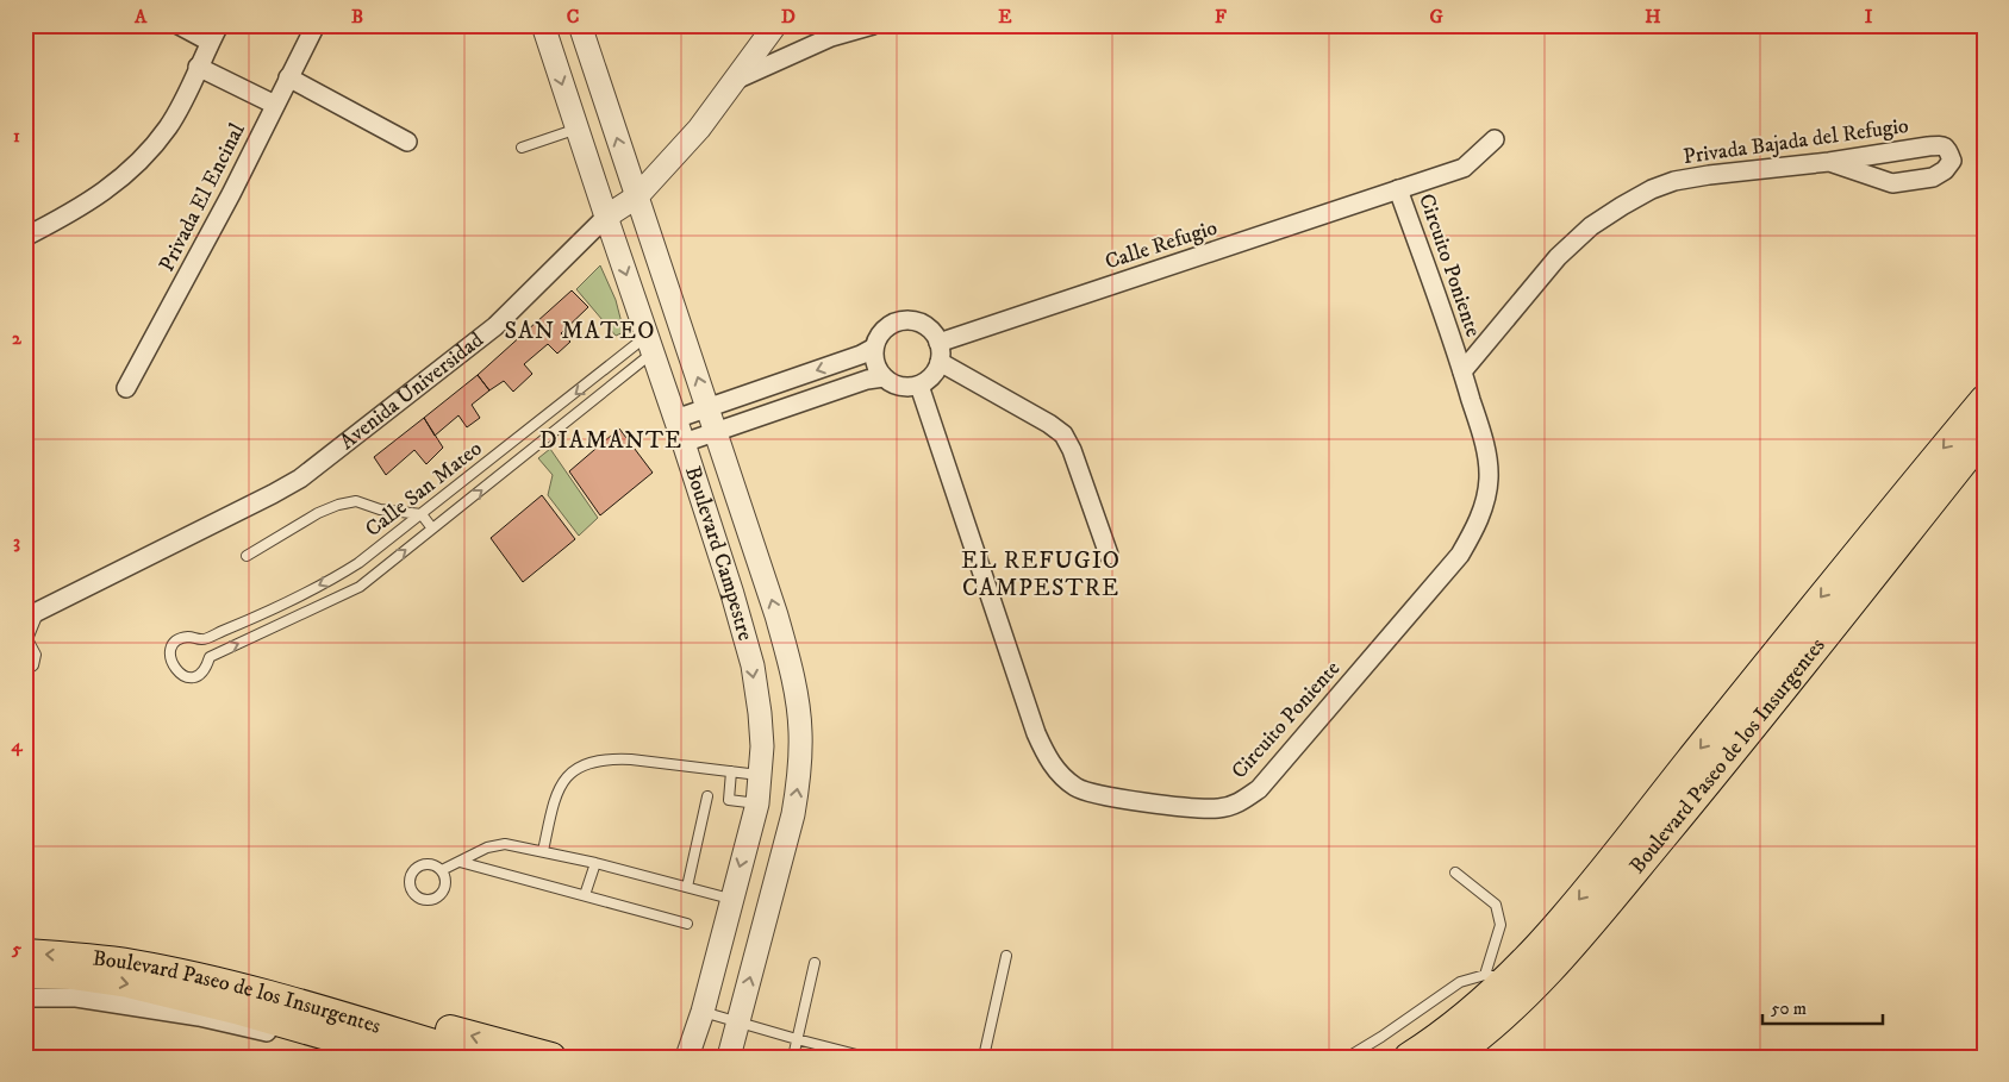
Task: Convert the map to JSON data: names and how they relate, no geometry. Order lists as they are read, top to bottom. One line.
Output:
{"streets":{"main road":["Boulevard Paseo de los Insurgentes"],"street":["Privada Bajada del Refugio","Privada El Encinal","Calle Refugio","Circuito Poniente","Avenida Universidad","Boulevard Campestre"],"lane":["Calle San Mateo"]},"crossings":[["Privada Bajada del Refugio","Circuito Poniente"],["Calle Refugio","Circuito Poniente"],["Avenida Universidad","Boulevard Campestre"],["Calle San Mateo","Boulevard Campestre"]],"districts":["SAN MATEO","DIAMANTE","EL REFUGIO CAMPESTRE"],"scale_bar":"50 m","grid":{"columns":["A","B","C","D","E","F","G","H","I"],"rows":["1","2","3","4","5"]}}
